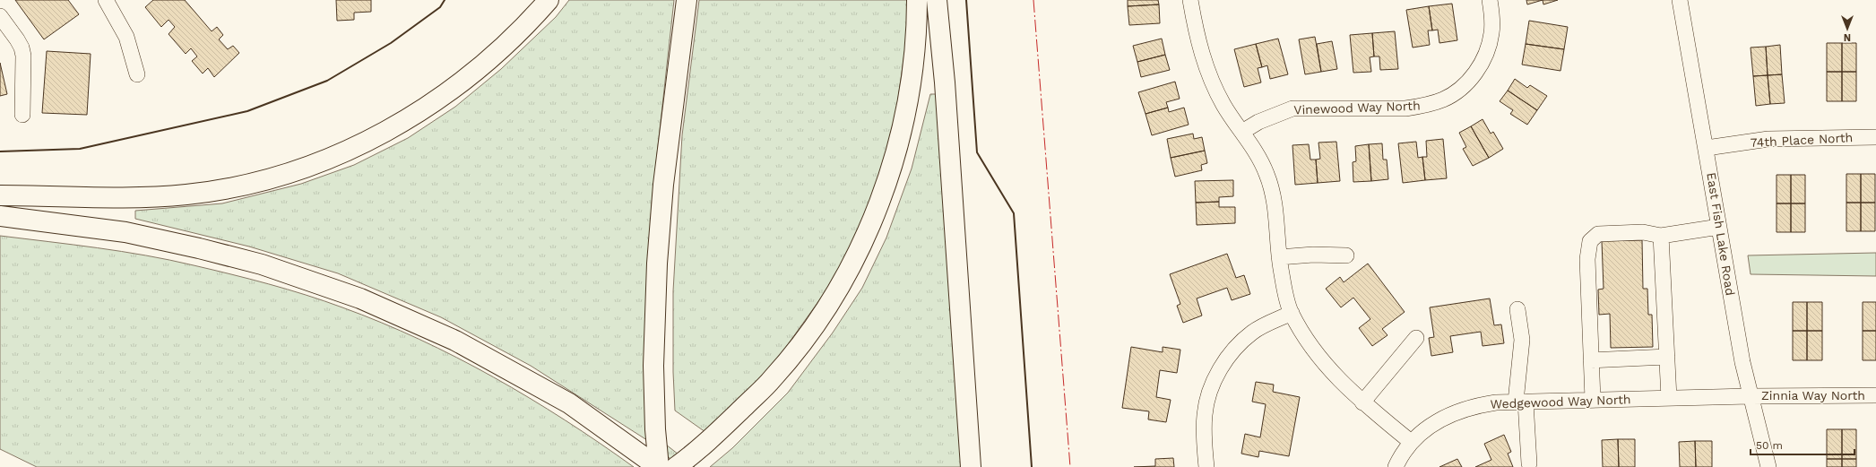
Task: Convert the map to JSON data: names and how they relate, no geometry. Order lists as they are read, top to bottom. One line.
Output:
{"streets":{"street":["Vinewood Way North","74th Place North","East Fish Lake Road","Zinnia Way North","Wedgewood Way North"]},"crossings":[["74th Place North","East Fish Lake Road"],["East Fish Lake Road","Zinnia Way North"],["East Fish Lake Road","Wedgewood Way North"],["Zinnia Way North","Wedgewood Way North"]],"scale_bar":"50 m","north":"bottom"}
